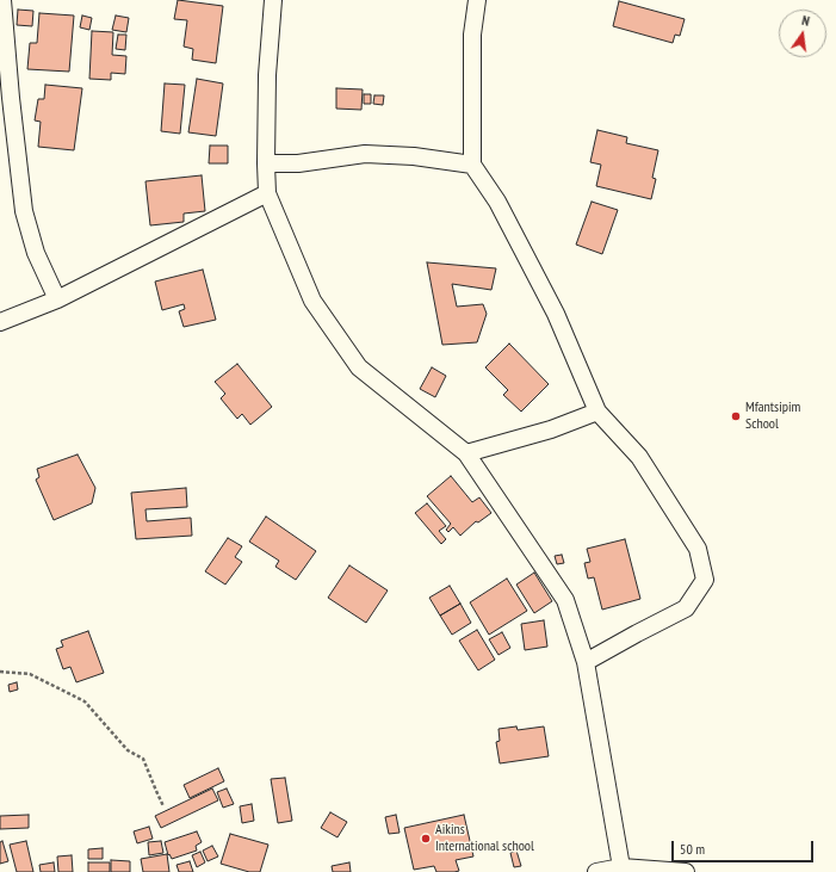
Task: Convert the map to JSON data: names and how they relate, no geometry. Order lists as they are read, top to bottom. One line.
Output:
{"places":["Mfantsipim School","Aikins International school"],"scale_bar":"50 m","north":"top"}
